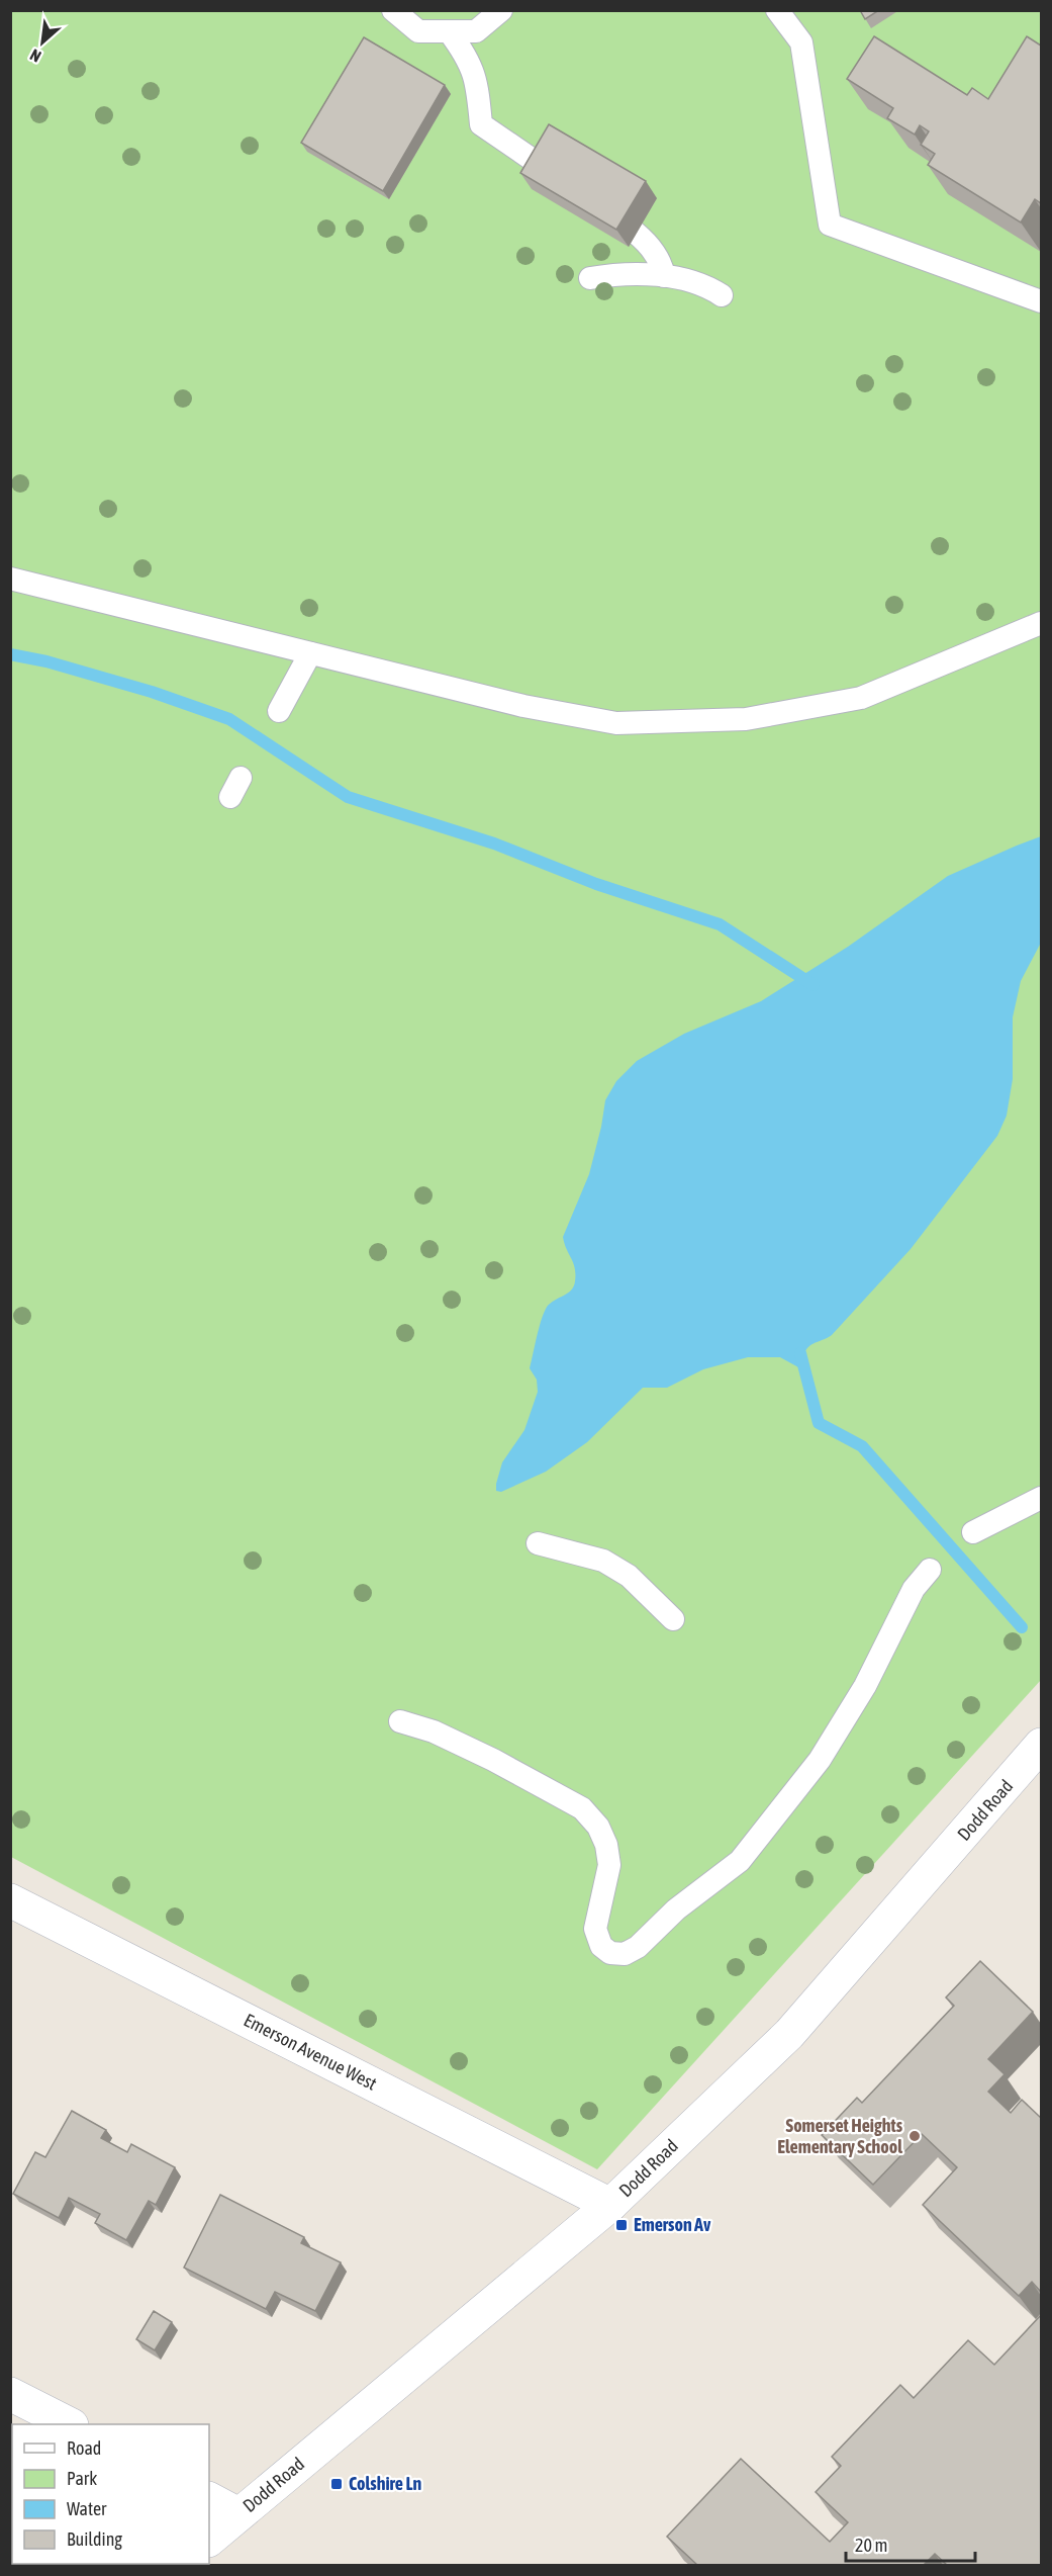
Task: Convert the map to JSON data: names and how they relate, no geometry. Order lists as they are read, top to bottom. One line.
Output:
{"streets":{"main road":["Dodd Road","Emerson Avenue West"]},"crossings":[["Dodd Road","Emerson Avenue West"]],"places":{"other":["Somerset Heights Elementary School"],"transit":["Emerson Av","Colshire Ln"]},"legend":["Road","Park","Water","Building"],"scale_bar":"20 m","north":"bottom left"}
